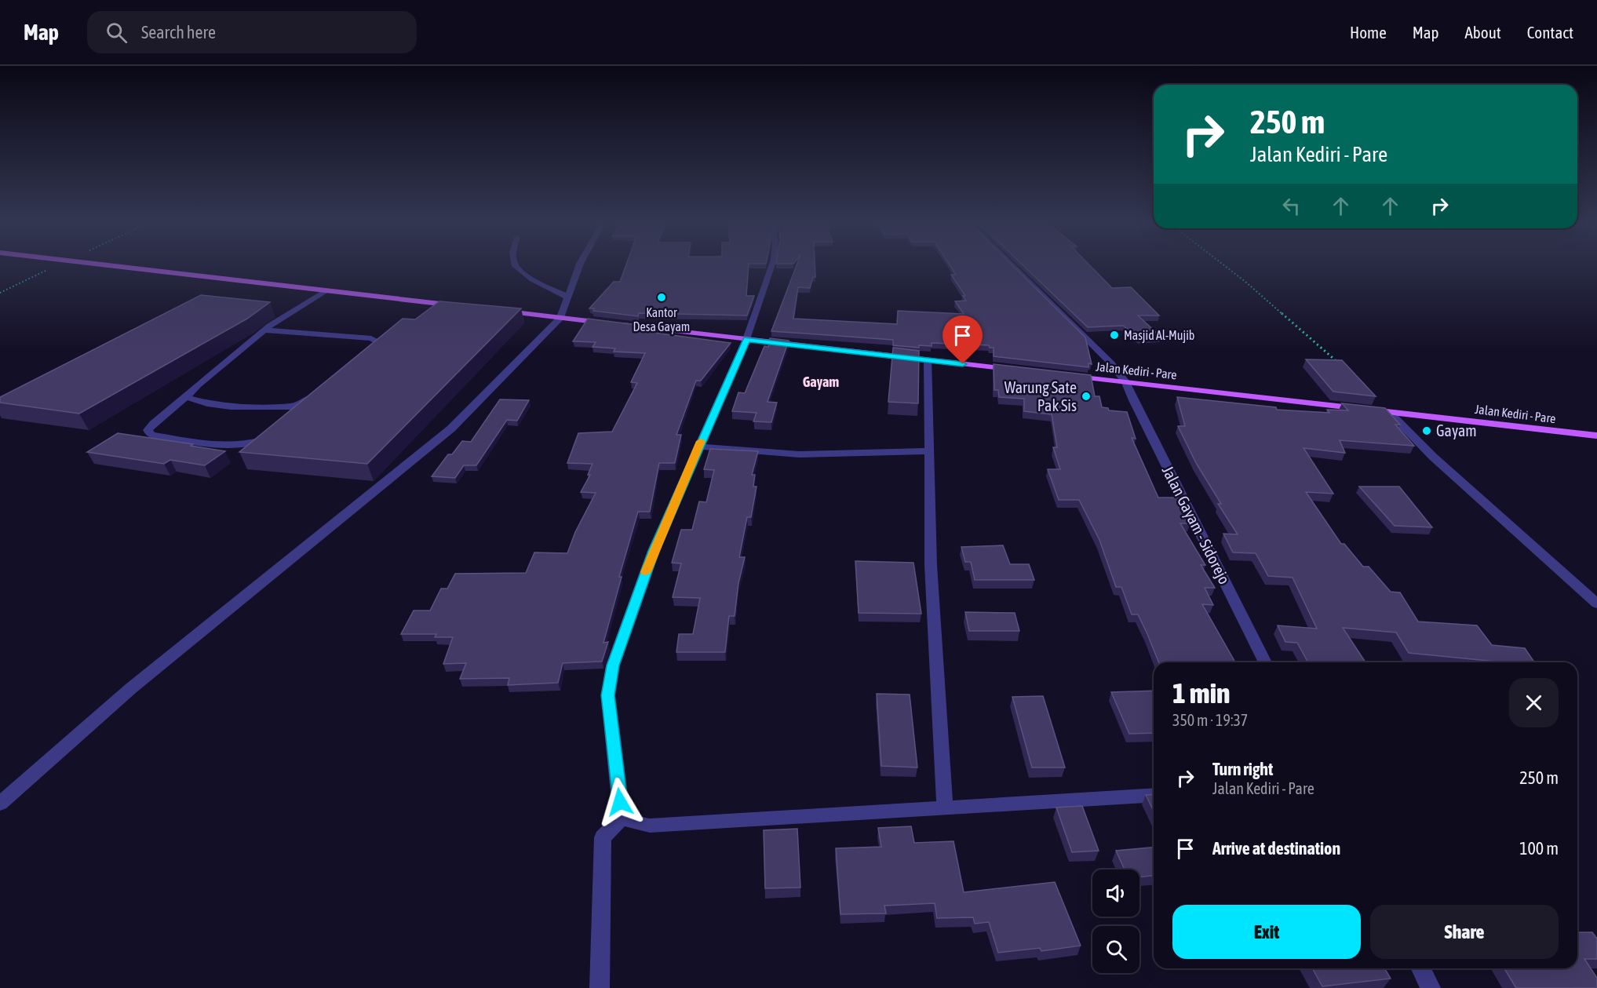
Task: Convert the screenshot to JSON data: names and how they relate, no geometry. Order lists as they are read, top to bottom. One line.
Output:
{"streets":{"main road":["Jalan Kediri - Pare"],"street":["Jalan Gayam - Sidorejo"]},"crossings":[["Jalan Kediri - Pare","Jalan Gayam - Sidorejo"]],"districts":["Gayam"],"places":["Kantor Desa Gayam","Masjid Al-Mujib","Warung Sate Pak Sis","Gayam"],"page":{"header":"Map","search":"Search here","nav":["Home","Map","About","Contact"],"turn":["250 m","Jalan Kediri - Pare"],"heading":["1 min","350 m · 19:37"],"list":[{"name":"Turn right","note":"Jalan Kediri - Pare","value":"250 m"},{"name":"Arrive at destination","value":"100 m"}],"buttons":["Exit","Share"]}}
